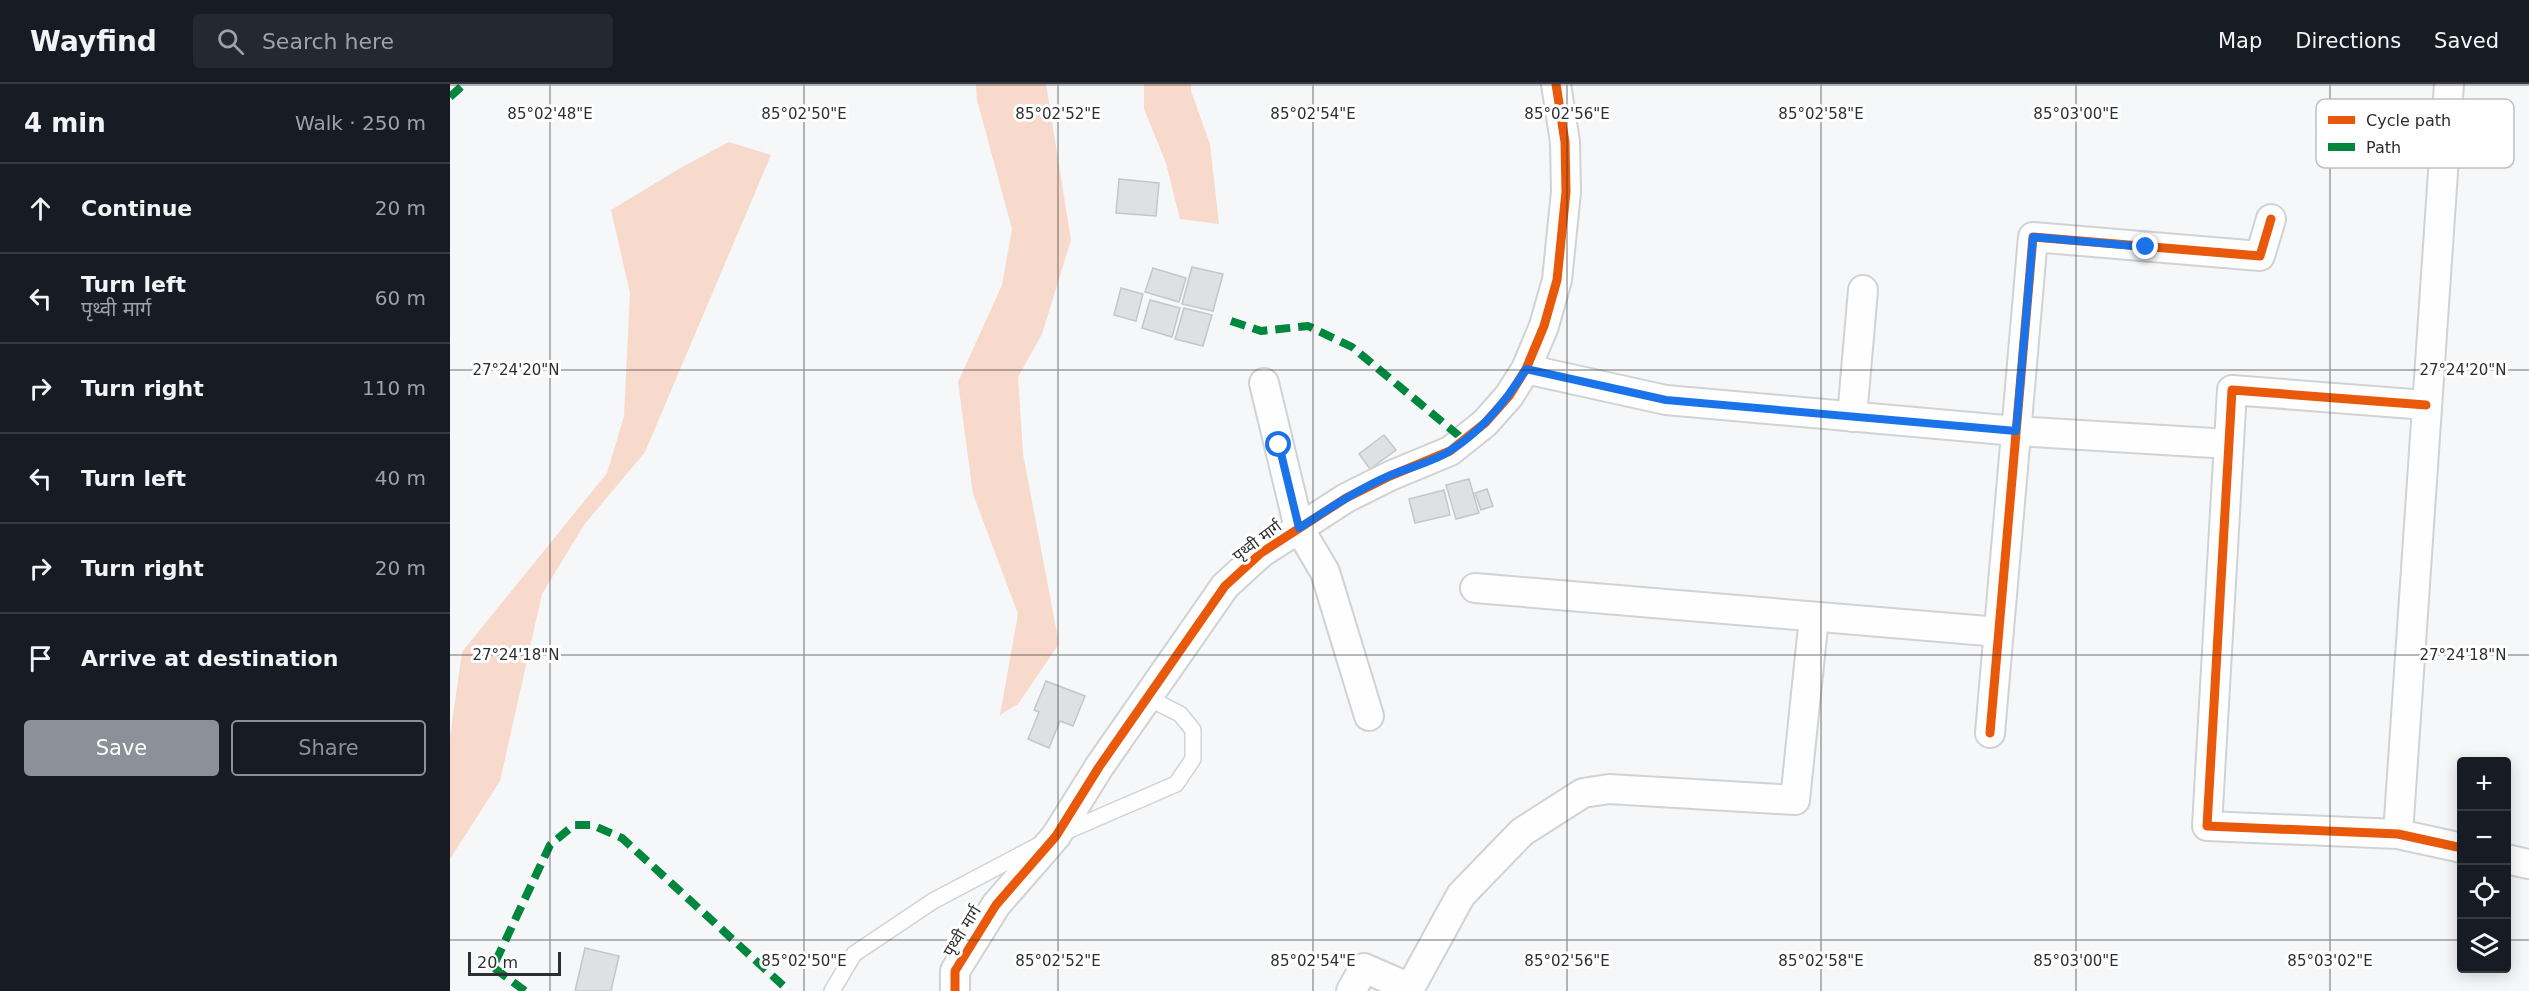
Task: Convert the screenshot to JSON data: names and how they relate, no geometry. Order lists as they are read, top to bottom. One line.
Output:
{"streets":{"street":["पृथ्वी मार्ग"]},"legend":["Cycle path","Path"],"scale_bar":"20 m","page":{"header":"Wayfind","search":"Search here","nav":["Map","Directions","Saved"],"heading":["4 min","Walk · 250 m"],"list":[["Continue","20 m"],["Turn left","पृथ्वी मार्ग","60 m"],["Turn right","110 m"],["Turn left","40 m"],["Turn right","20 m"],"Arrive at destination"],"buttons":["Save","Share"],"map_buttons":["+","−"],"scale":"20 m"},"coordinates":["85°02'48\"E","85°02'50\"E","85°02'52\"E","85°02'54\"E","85°02'56\"E","85°02'58\"E","85°03'00\"E","27°24'20\"N","27°24'18\"N","85°03'02\"E"]}
